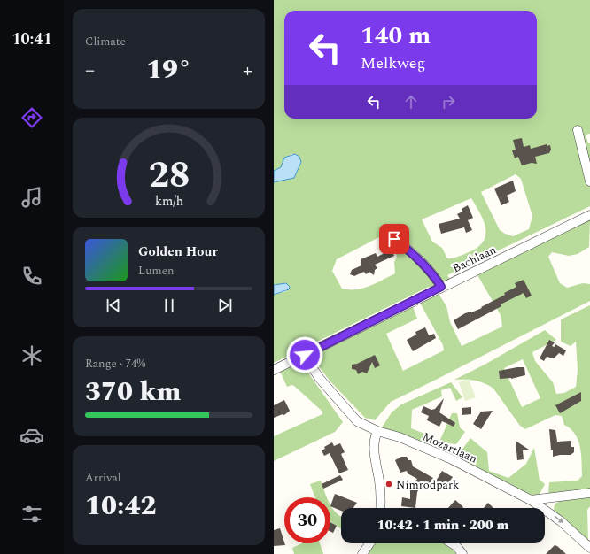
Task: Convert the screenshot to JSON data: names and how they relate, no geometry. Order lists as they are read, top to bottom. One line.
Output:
{"streets":{"street":["Bachlaan","Mozartlaan"]},"places":["Nimrodpark"],"page":{"tabs":"10:41","tile":["Climate",["Range · 74%","370 km"],["Arrival","10:42"]],"turn":["140 m","Melkweg"],"heat":["−","19°","+"],"song":["Golden Hour","Lumen"],"limit":"30","trip":"10:42 · 1 min · 200 m","gauge":["28","km/h"]}}
